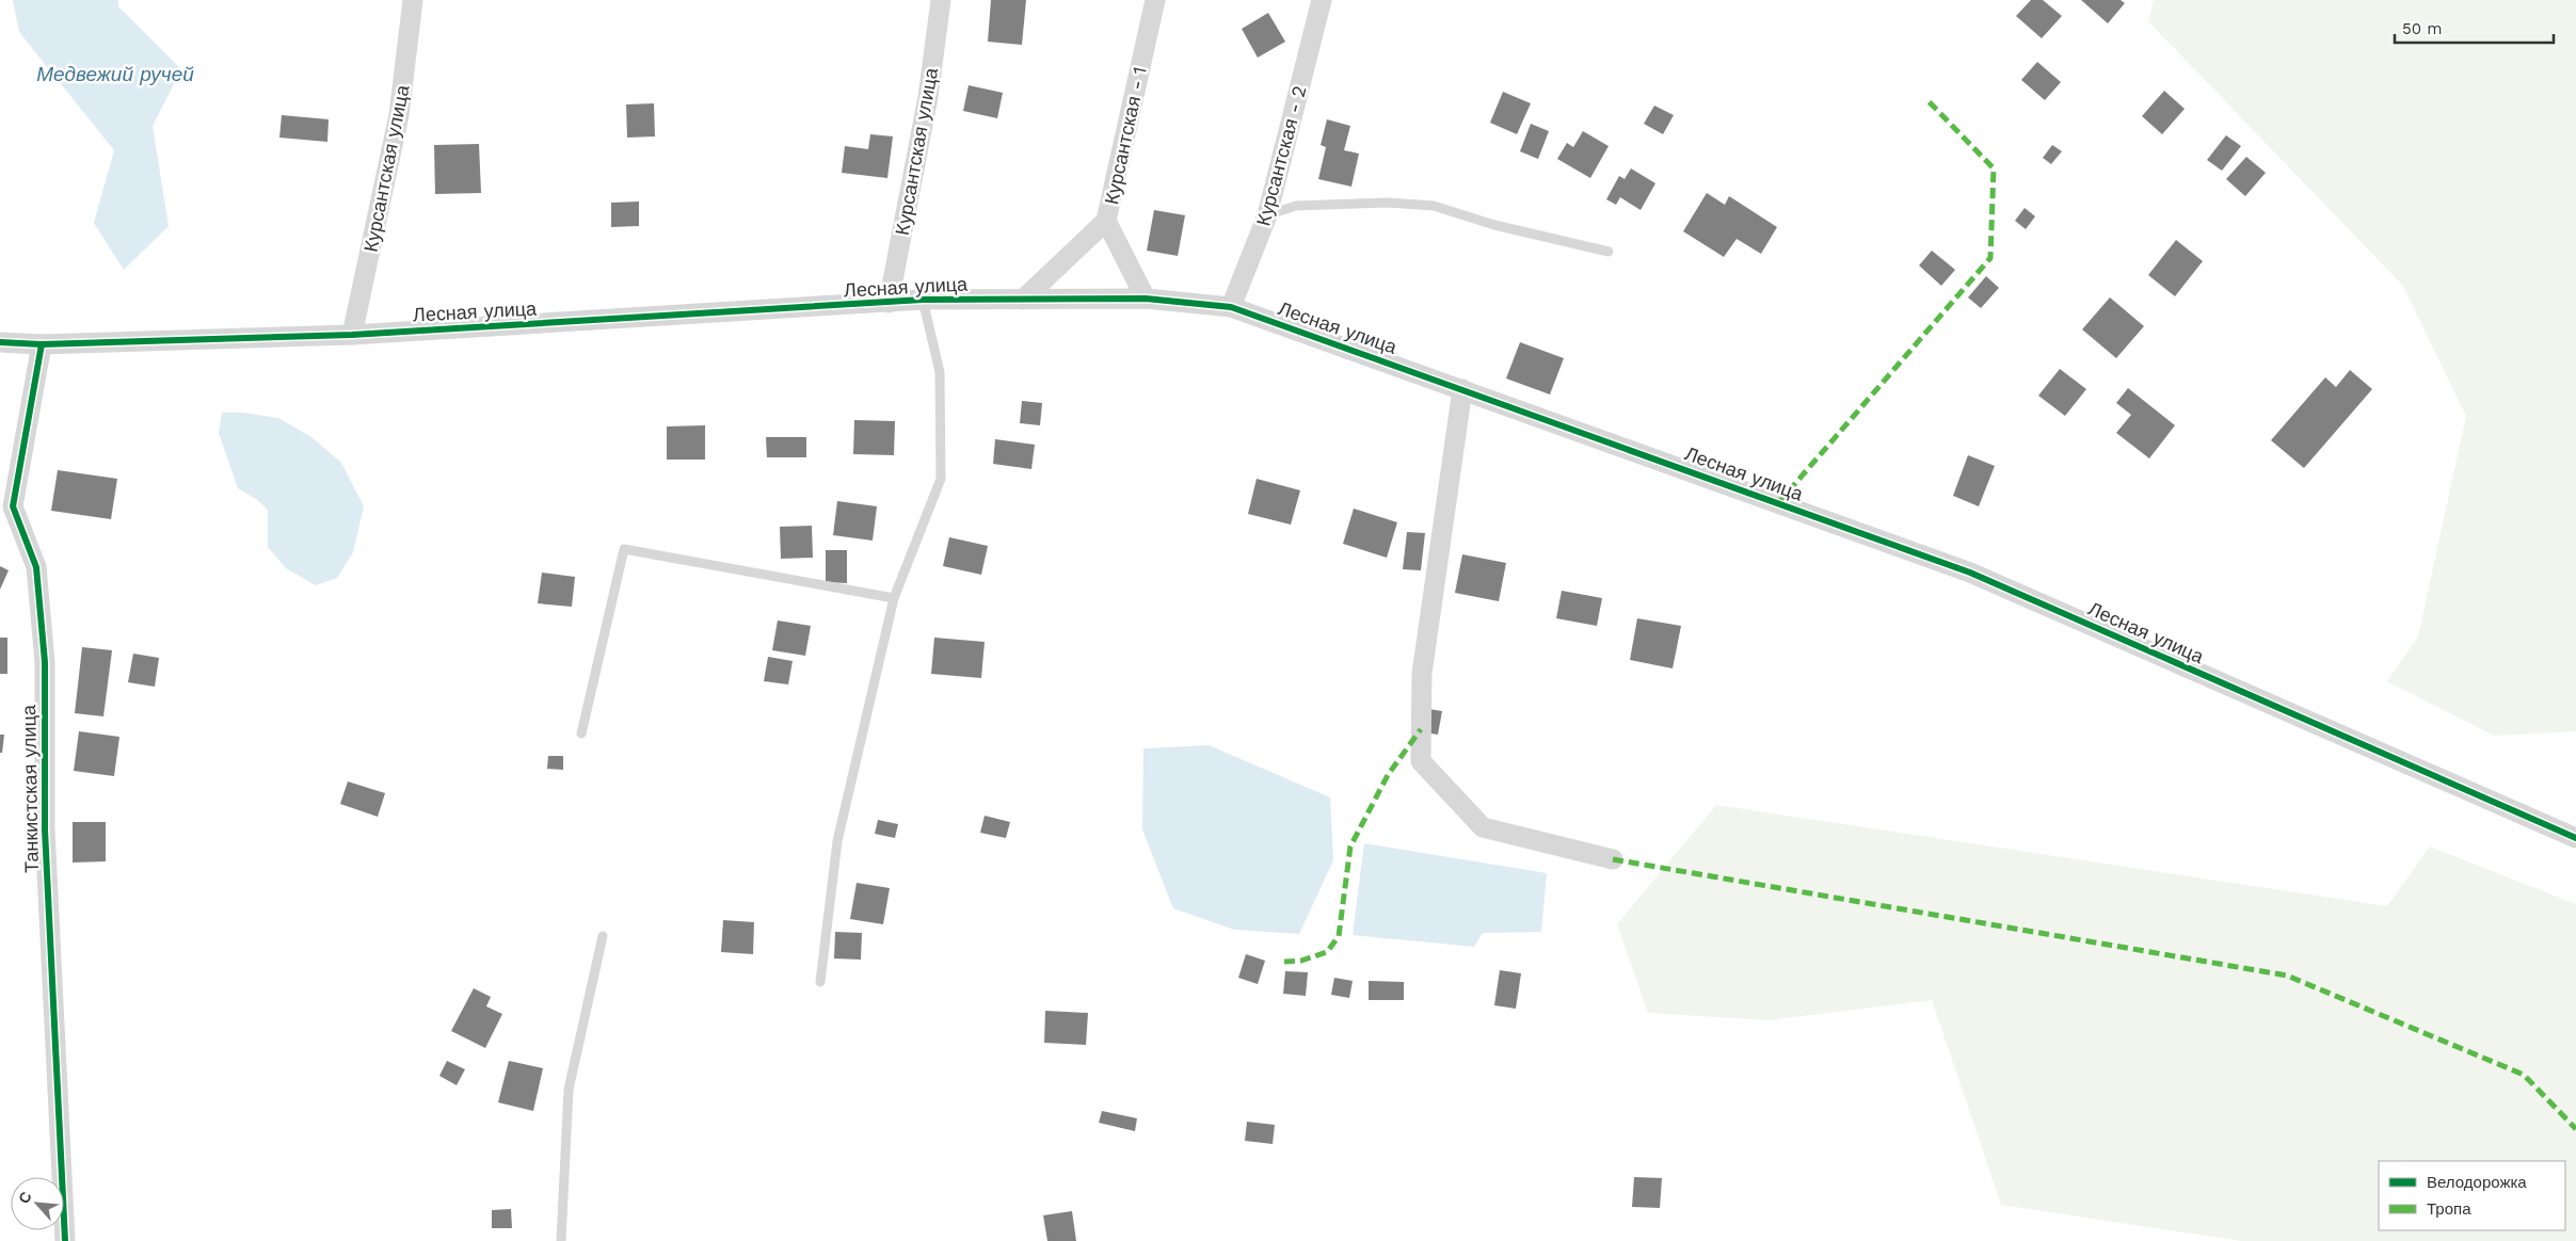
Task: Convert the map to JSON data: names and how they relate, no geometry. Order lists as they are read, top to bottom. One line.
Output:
{"streets":{"street":["Курсантская - 1","Курсантская улица","Курсантская - 2","Лесная улица","Танкистская улица"]},"crossings":[["Курсантская - 1","Лесная улица"],["Курсантская улица","Лесная улица"],["Курсантская - 2","Лесная улица"],["Лесная улица","Танкистская улица"]],"water":["Медвежий ручей"],"legend":["Велодорожка","Тропа"],"scale_bar":"50 m","north":"top left"}
